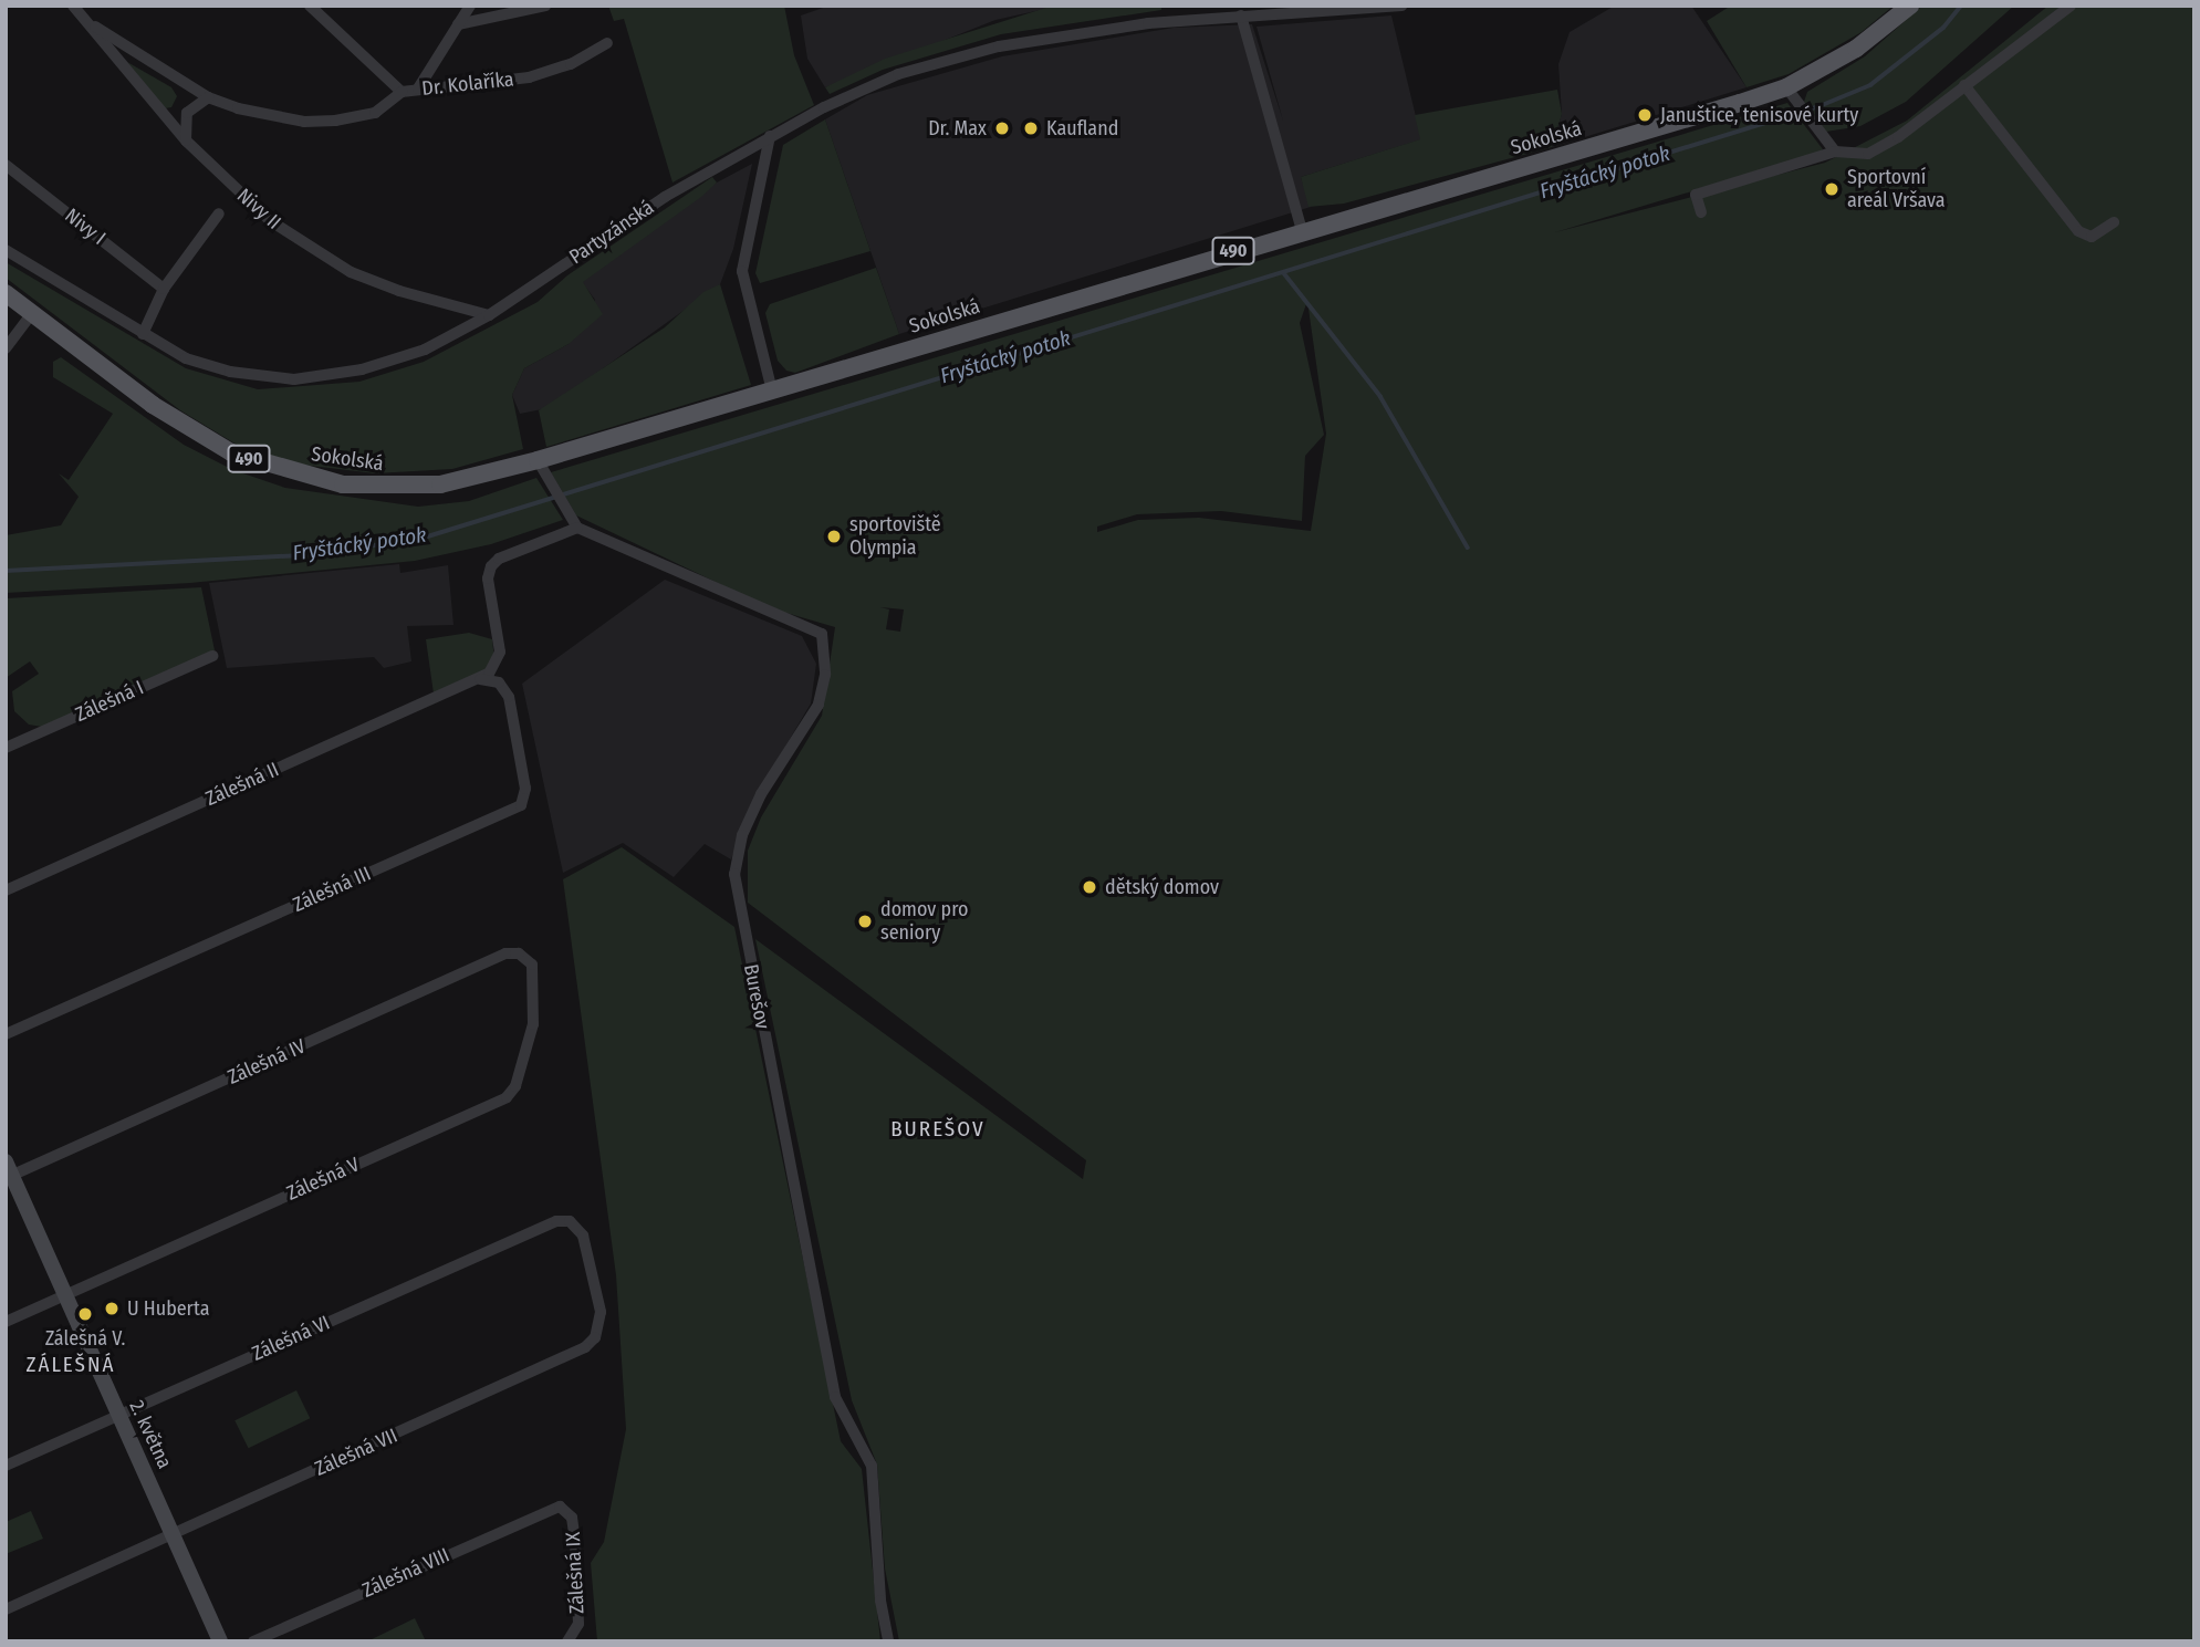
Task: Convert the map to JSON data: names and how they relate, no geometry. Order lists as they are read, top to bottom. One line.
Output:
{"streets":{"main road":["Sokolská","490"],"street":["Dr. Kolaříka","Nivy II","Nivy I","Partyzánská","Zálešná I","Zálešná II","Zálešná III","Burešov","Zálešná IV","Zálešná V","Zálešná VI","2. května","Zálešná VII","Zálešná VIII","Zálešná IX"]},"crossings":[["Dr. Kolaříka","Nivy II"],["Nivy II","Partyzánská"],["Zálešná II","Zálešná III"],["Zálešná IV","Zálešná V"],["Zálešná IV","2. května"],["Zálešná V","2. května"],["Zálešná VI","2. května"],["Zálešná VI","Zálešná VII"],["2. května","Zálešná VII"],["Zálešná VIII","Zálešná IX"]],"districts":["BUREŠOV","ZÁLEŠNÁ"],"water":["Fryštácký potok"],"places":["Januštice, tenisové kurty","Dr. Max","Kaufland","Sportovní areál Vršava","sportoviště Olympia","dětský domov","domov pro seniory","U Huberta","Zálešná V."]}
